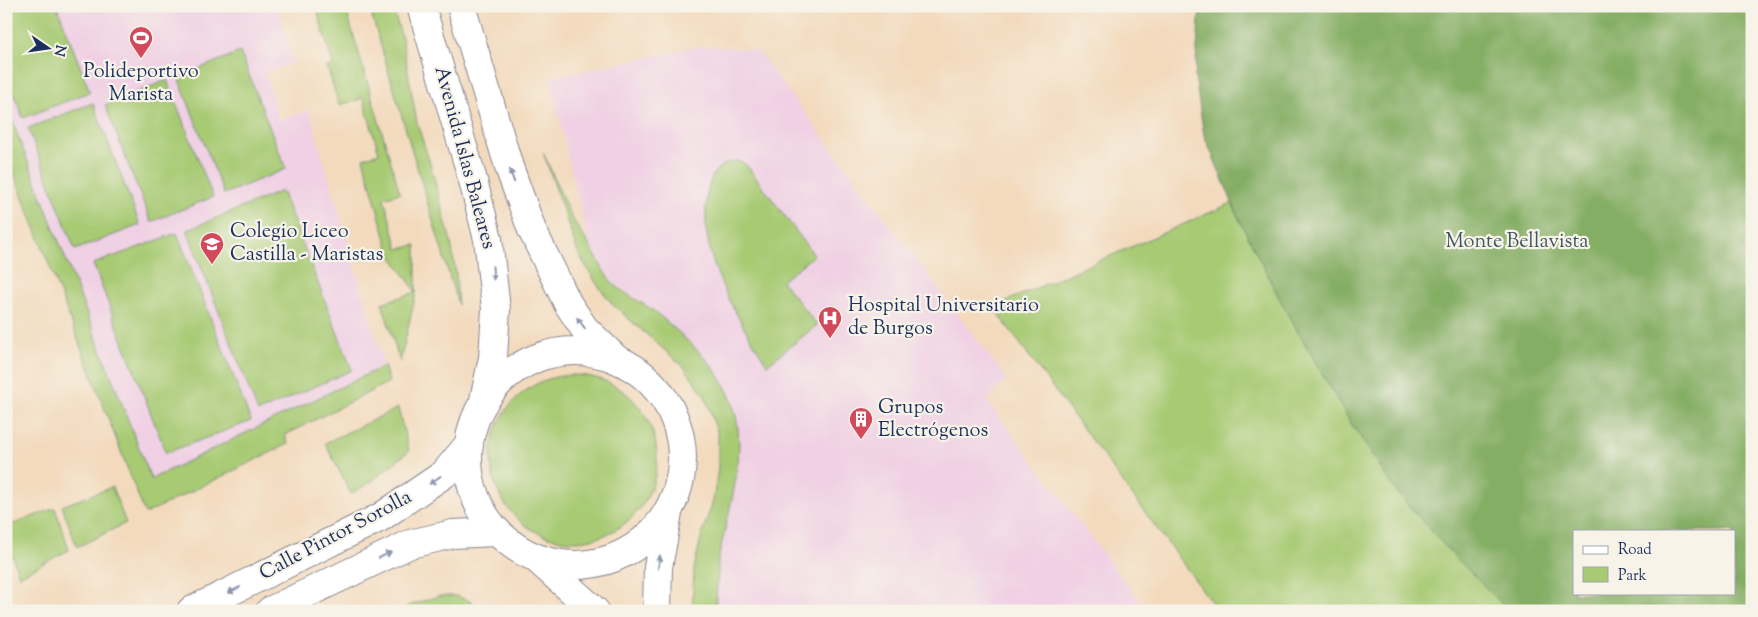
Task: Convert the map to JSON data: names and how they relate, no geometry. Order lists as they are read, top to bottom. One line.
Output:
{"streets":{"main road":["Avenida Islas Baleares","Calle Pintor Sorolla"]},"parks":["Monte Bellavista"],"places":{"sports":["Polideportivo Marista"],"school or university":["Colegio Liceo Castilla - Maristas"],"hospital":["Hospital Universitario de Burgos"],"building":["Grupos Electrógenos"]},"legend":["Road","Park"],"north":"right"}
